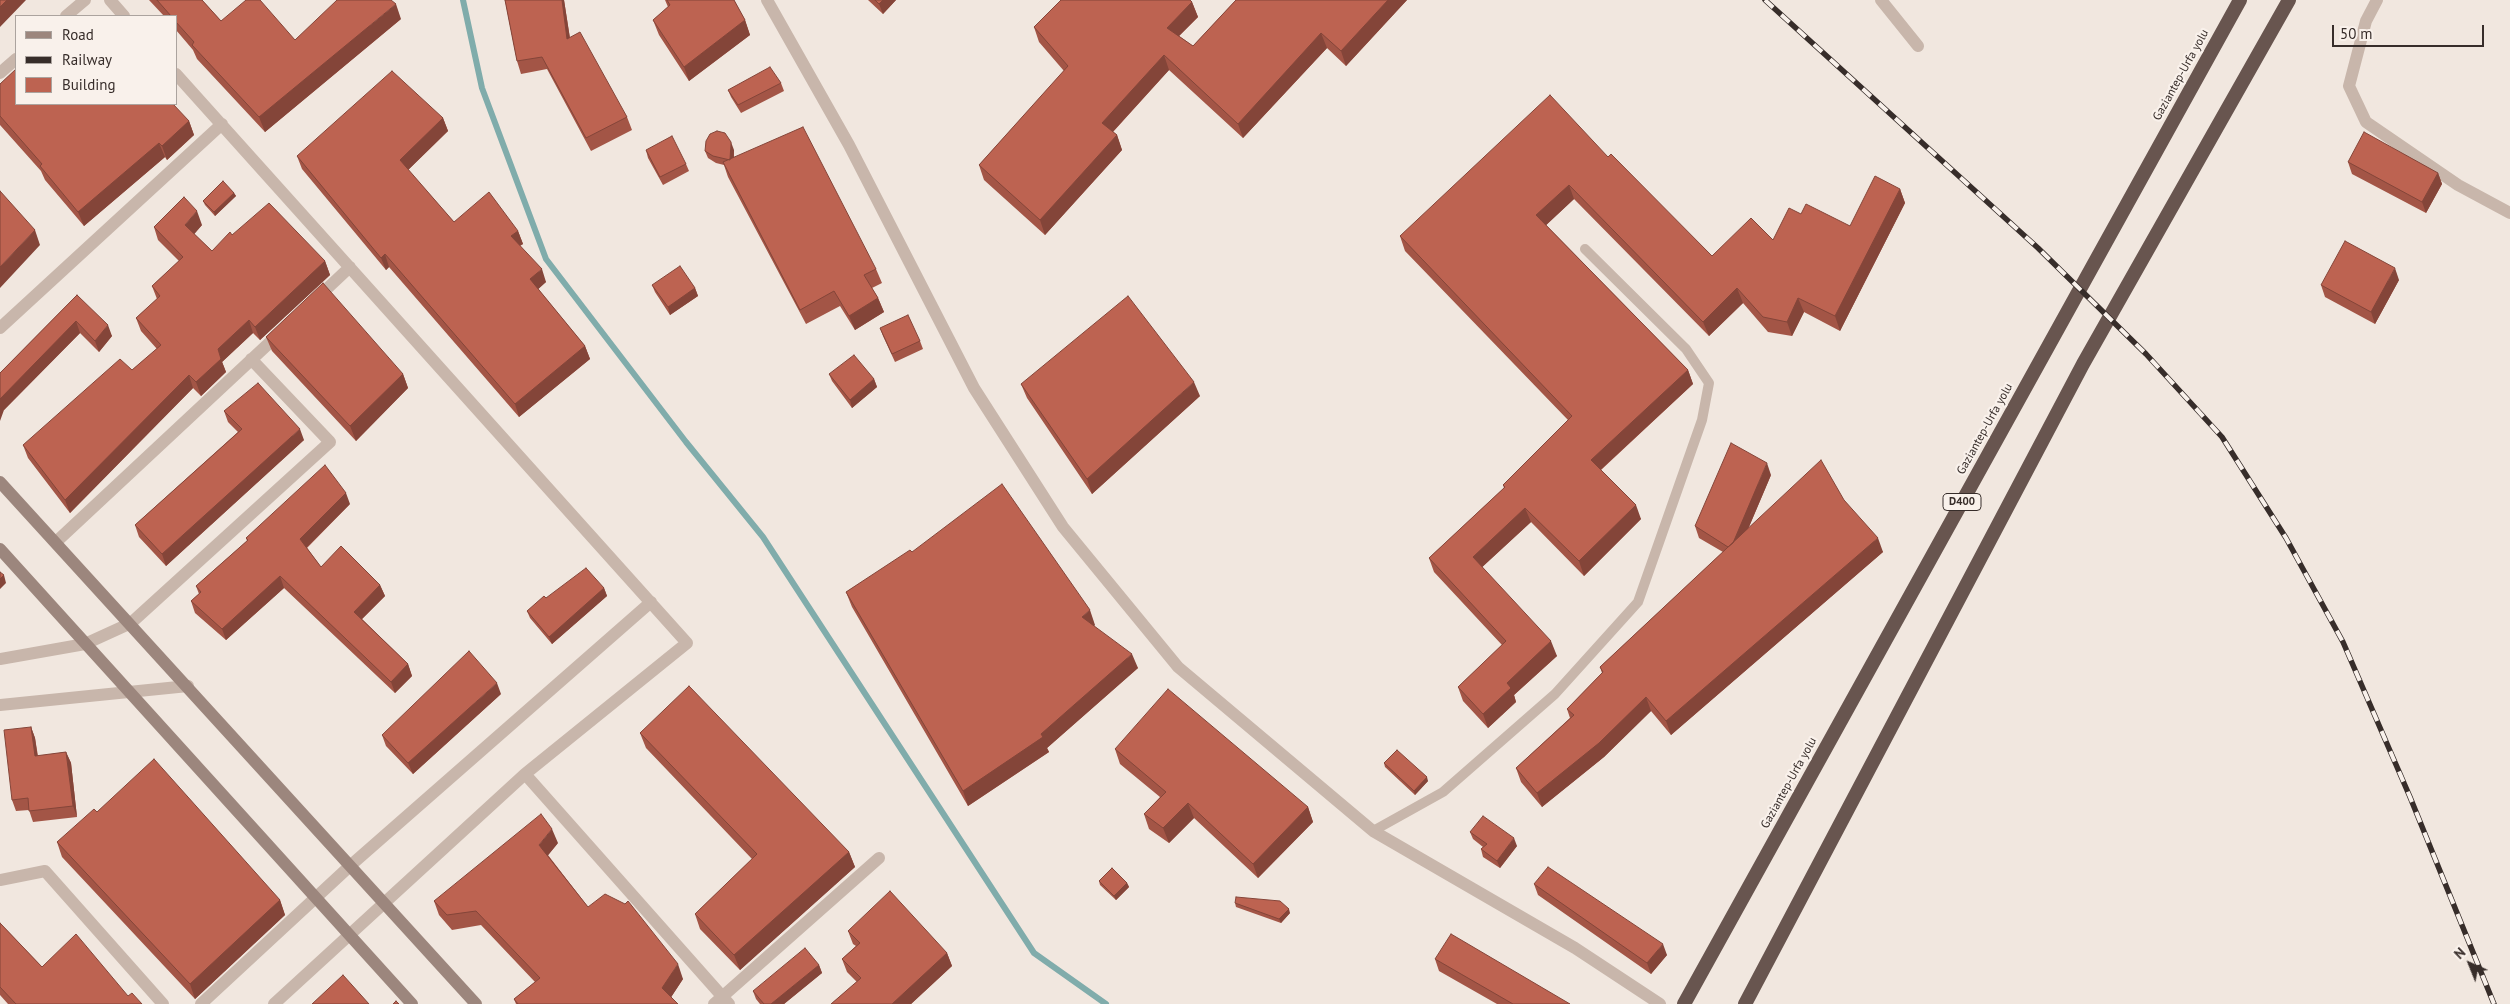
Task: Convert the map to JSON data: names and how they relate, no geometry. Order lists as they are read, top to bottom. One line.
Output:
{"streets":{"highway":["Gaziantep-Urfa yolu","D400"]},"legend":["Road","Railway","Building"],"scale_bar":"50 m","north":"top left"}
